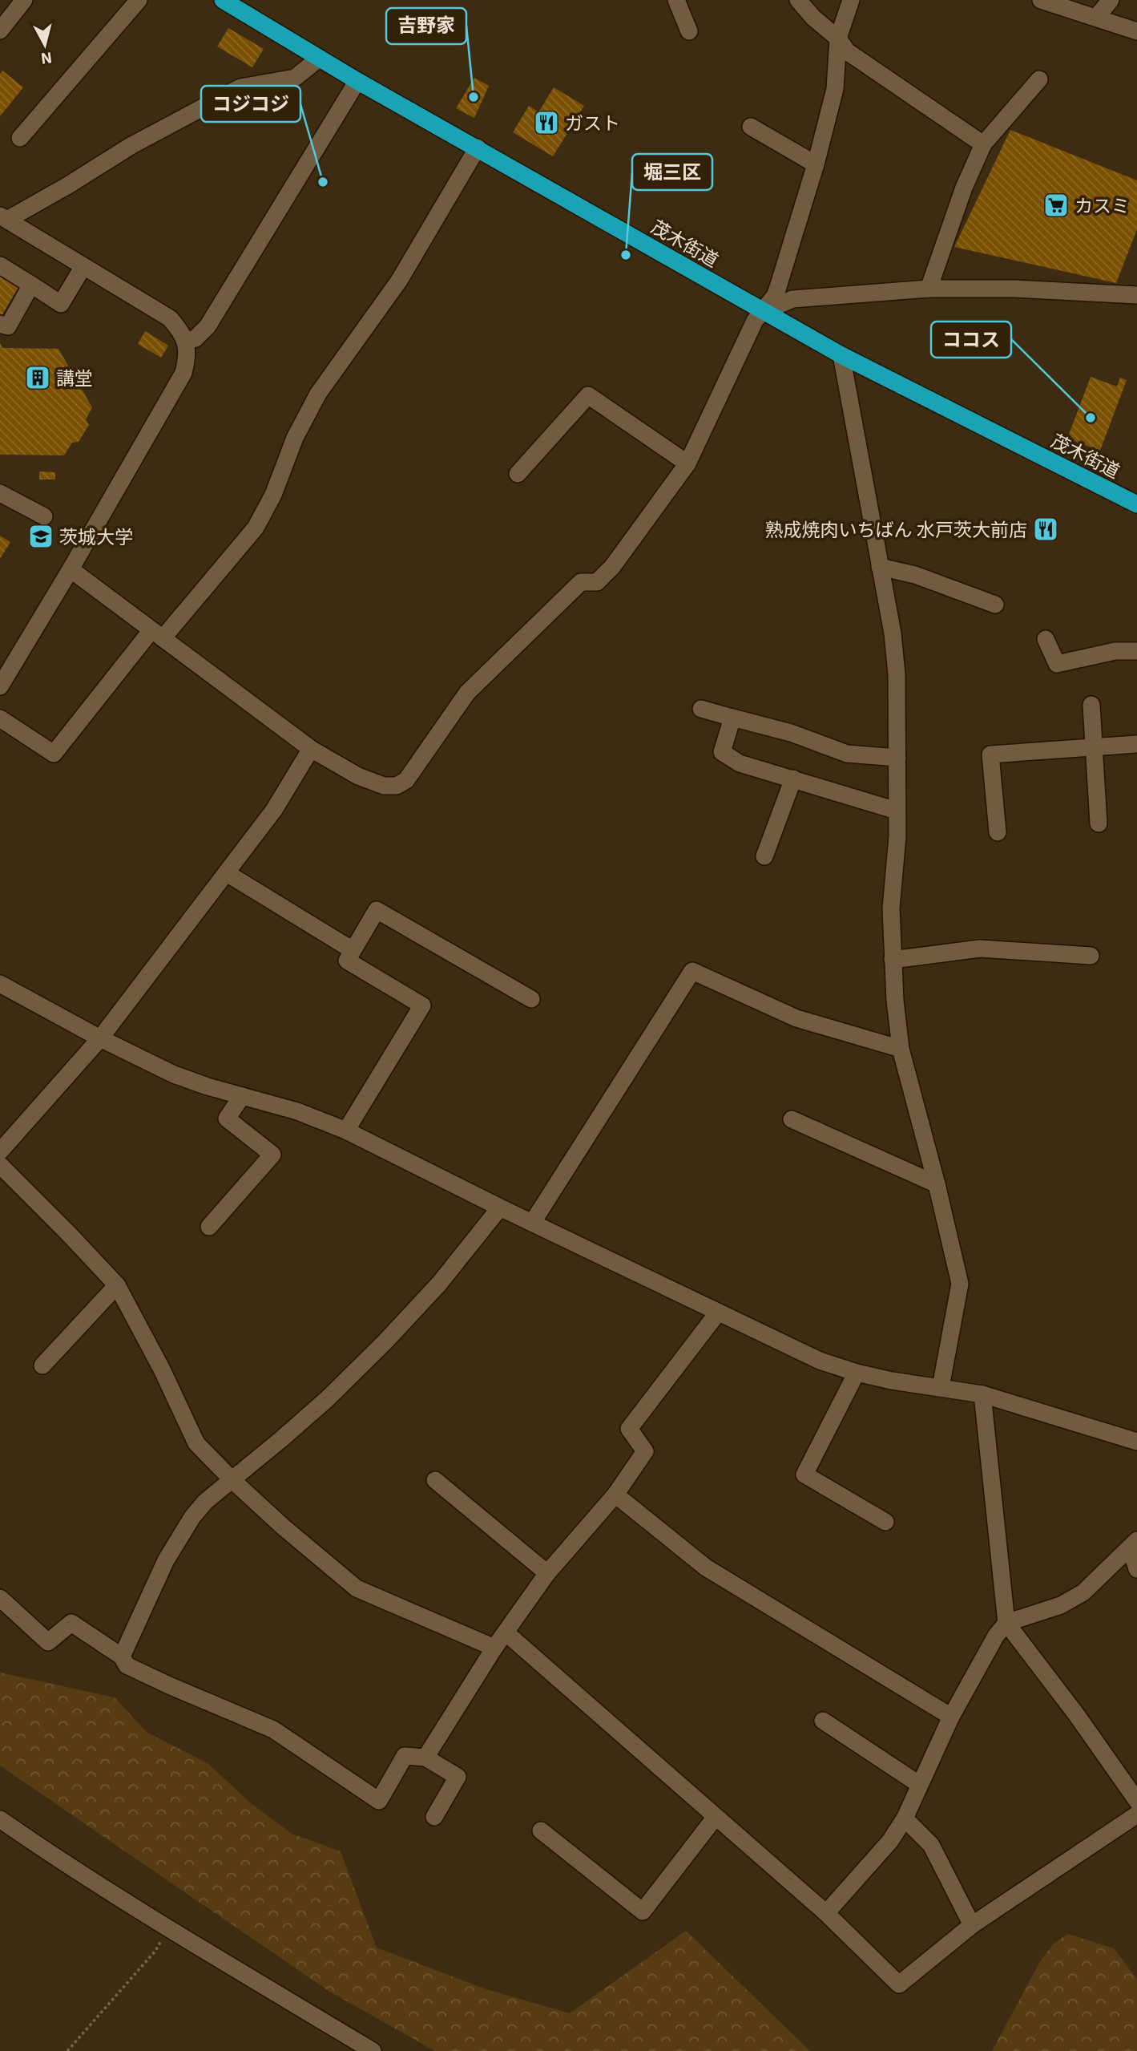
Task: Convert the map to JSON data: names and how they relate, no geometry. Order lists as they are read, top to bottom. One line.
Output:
{"streets":{"highway":["茂木街道"]},"places":{"other":["吉野家","コジコジ","堀三区","ココス"],"restaurant":["ガスト","熟成焼肉いちばん 水戸茨大前店"],"supermarket":["カスミ"],"building":["講堂"],"school or university":["茨城大学"]},"north":"bottom"}
